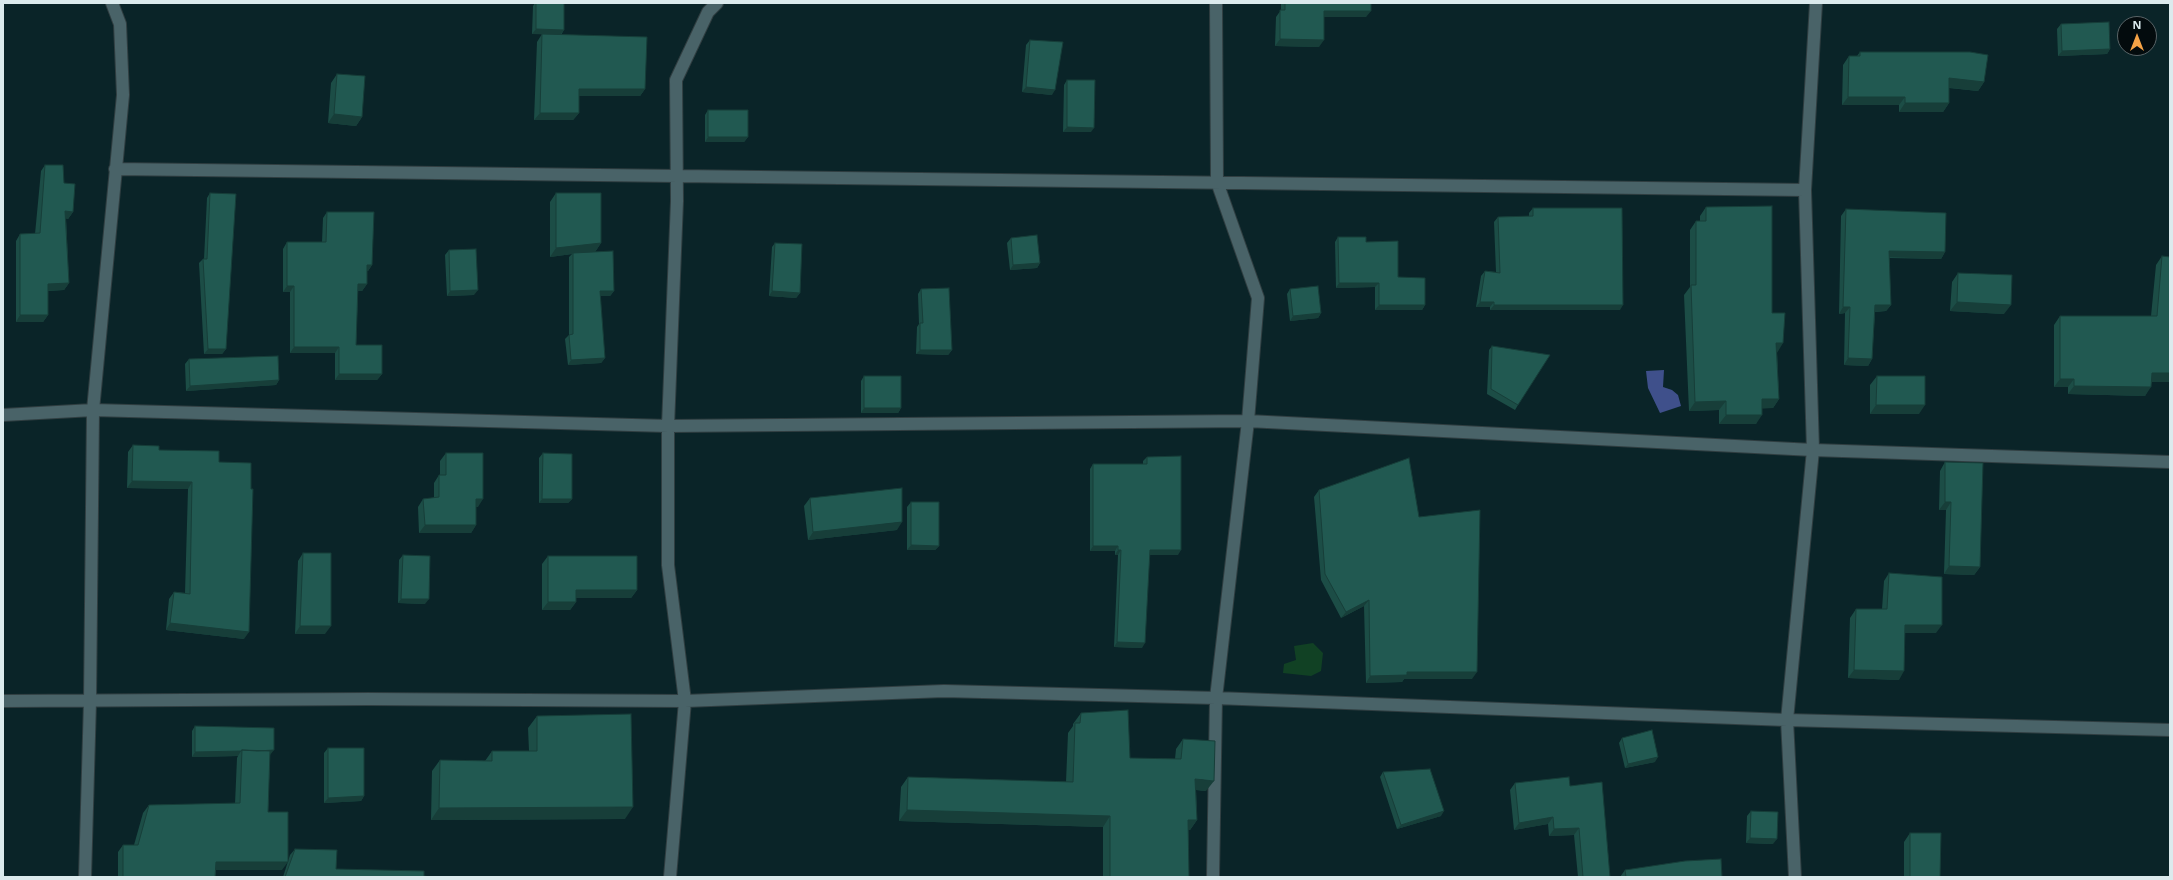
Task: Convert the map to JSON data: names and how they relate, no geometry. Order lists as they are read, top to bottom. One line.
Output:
{"north":"top"}
